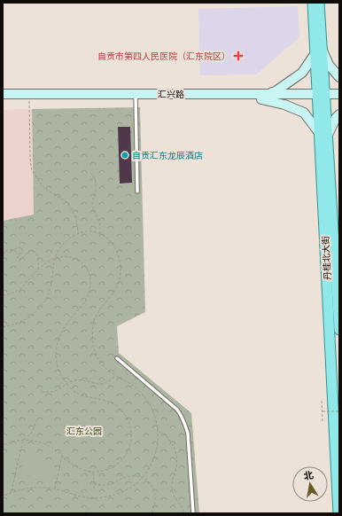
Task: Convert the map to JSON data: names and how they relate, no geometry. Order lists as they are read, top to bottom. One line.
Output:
{"streets":{"main road":["汇兴路","丹桂北大街"]},"crossings":[["汇兴路","丹桂北大街"]],"parks":["汇东公园"],"places":{"health":["自贡市第四人民医院（汇东院区）"],"other":["自贡汇东龙辰酒店"]},"north":"top"}
